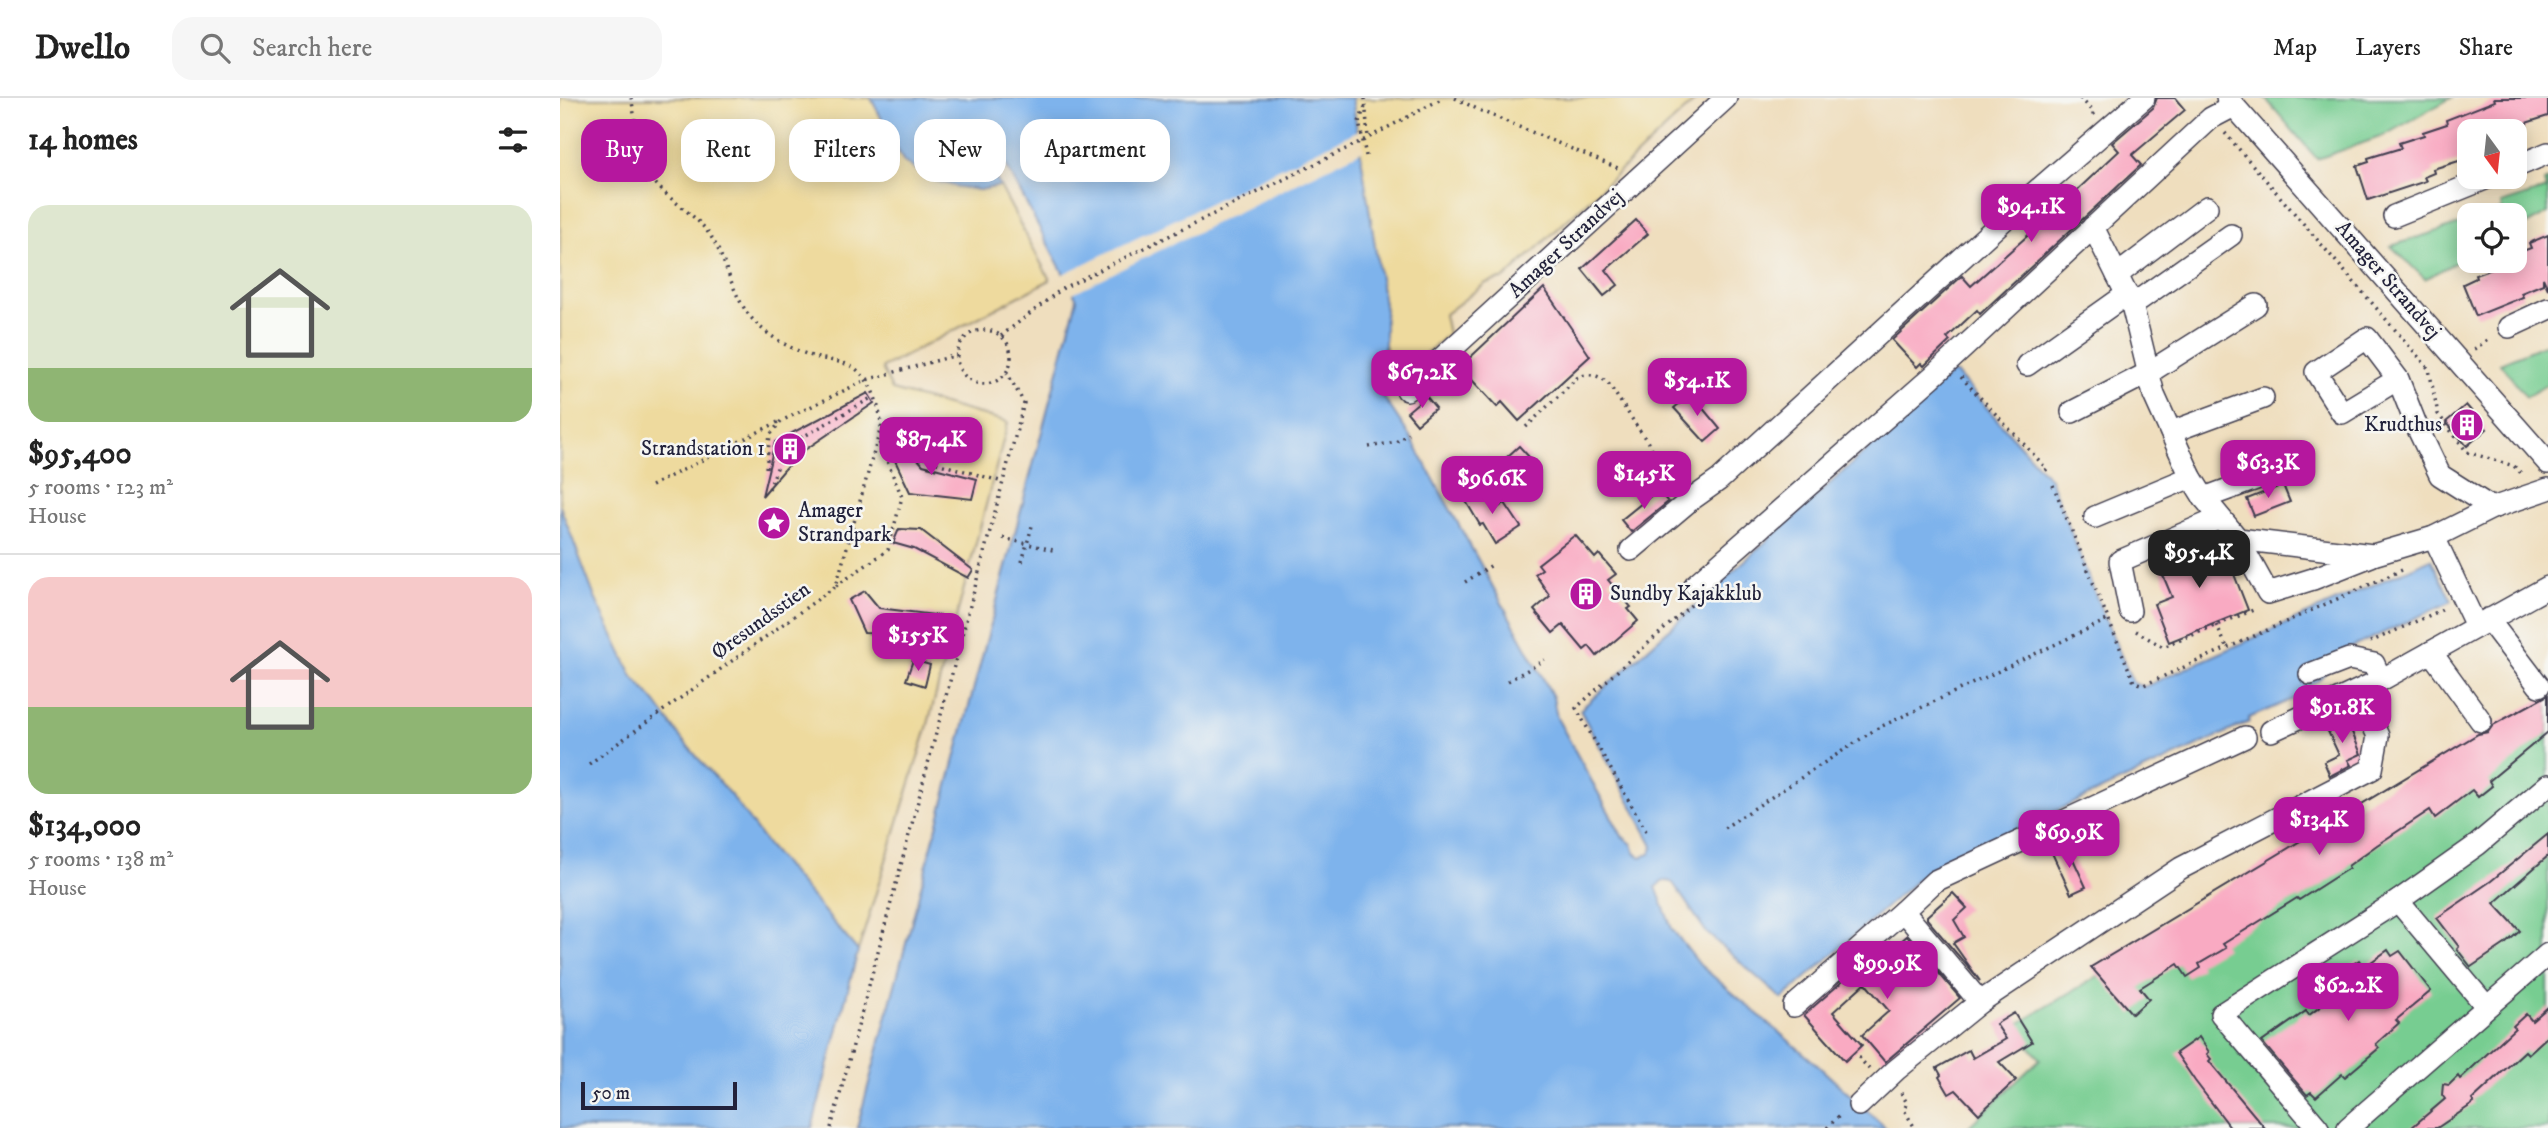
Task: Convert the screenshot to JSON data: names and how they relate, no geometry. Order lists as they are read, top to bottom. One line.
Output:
{"streets":{"street":["Amager Strandvej"],"path":["Øresundsstien"]},"places":{"building":["Krudthus","Strandstation 1","Sundby Kajakklub"],"place":["Amager Strandpark"]},"scale_bar":"50 m","north":"bottom","page":{"header":"Dwello","search":"Search here","nav":["Map","Layers","Share"],"heading":"14 homes","chip":["Buy","Rent","Filters","New","Apartment"],"list":[{"name":"$95,400","note":"5 rooms · 123 m² · House"},{"name":"$134,000","note":"5 rooms · 138 m² · House"}],"price":["$94.1K","$67.2K","$54.1K","$87.4K","$63.3K","$145K","$96.6K","$95.4K","$155K","$91.8K","$134K","$69.9K","$99.9K","$62.2K"],"scale":"50 m"}}
